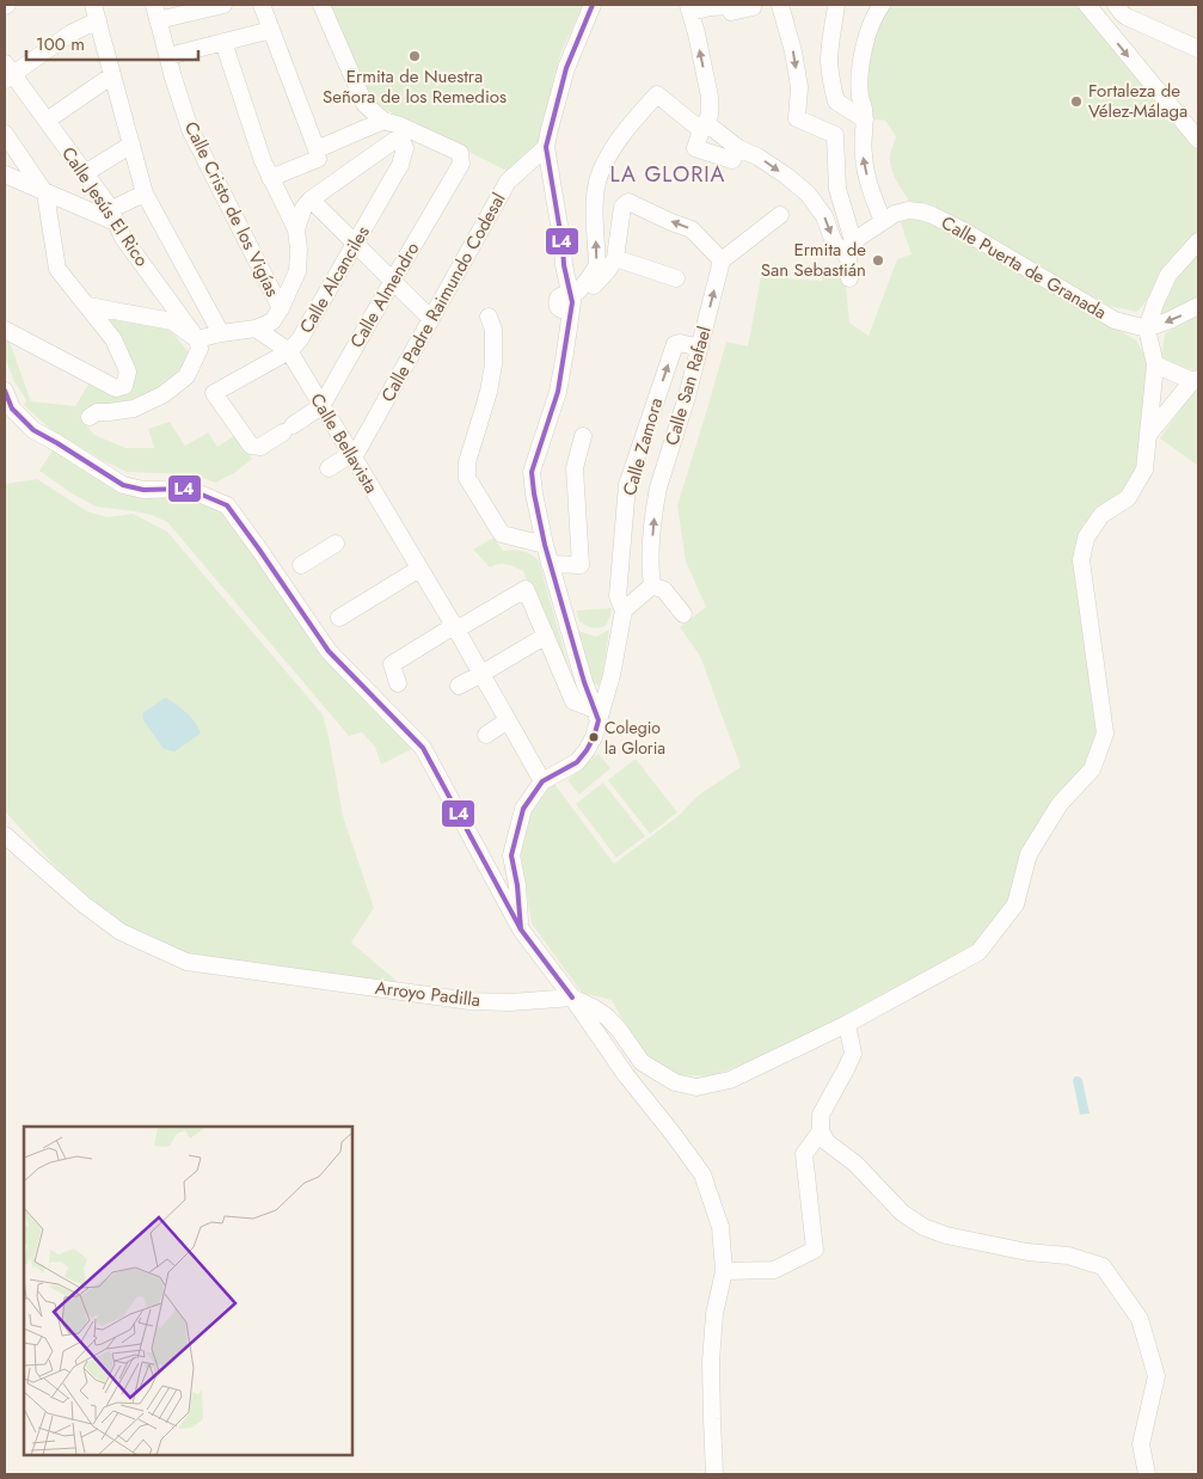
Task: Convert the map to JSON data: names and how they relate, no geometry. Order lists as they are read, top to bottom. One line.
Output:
{"streets":{"street":["Calle Jesús El Rico","Calle Cristo de los Vigías","Calle Puerta de Granada","Calle Alcanciles","Calle Almendro","Calle Padre Raimundo Codesal","Calle San Rafael","Calle Bellavista","Calle Zamora","Arroyo Padilla"]},"crossings":[["Calle Alcanciles","Calle Almendro"],["Calle Alcanciles","Calle Bellavista"],["Calle Almendro","Calle Bellavista"],["Calle Padre Raimundo Codesal","Calle Bellavista"],["Calle San Rafael","Calle Zamora"]],"districts":["LA GLORIA"],"places":["Ermita de Nuestra Señora de los Remedios","Fortaleza de Vélez-Málaga","Ermita de San Sebastián","Colegio la Gloria"],"lines":["transit line L4"],"scale_bar":"100 m"}
